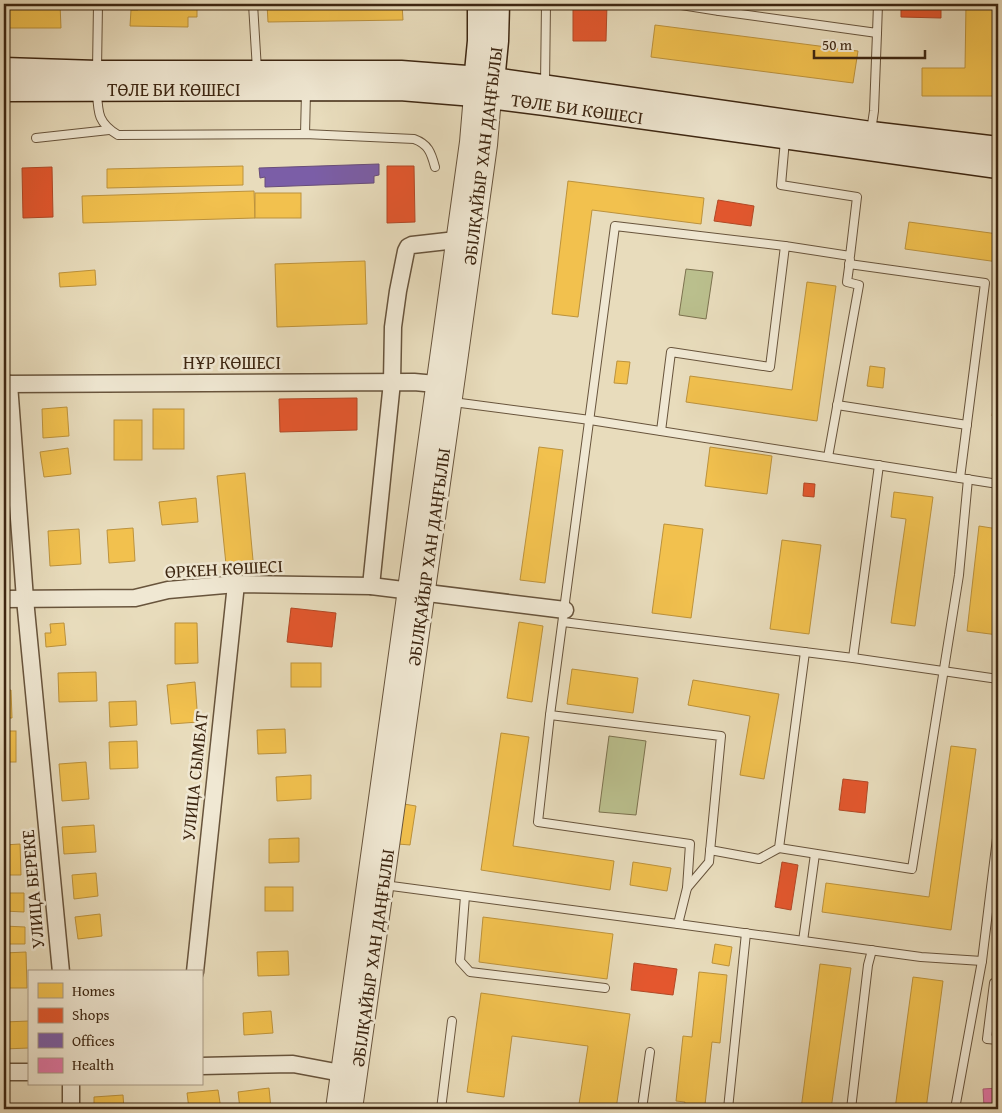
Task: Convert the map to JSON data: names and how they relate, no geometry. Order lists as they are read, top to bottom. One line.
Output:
{"streets":{"main road":["ТӨЛЕ БИ КӨШЕСІ","ӘБІЛҚАЙЫР ХАН ДАҢҒЫЛЫ"],"street":["НҰР КӨШЕСІ","ӨРКЕН КӨШЕСІ","УЛИЦА СЫМБАТ","УЛИЦА БЕРЕКЕ"]},"crossings":[["ТӨЛЕ БИ КӨШЕСІ","ӘБІЛҚАЙЫР ХАН ДАҢҒЫЛЫ"],["ӘБІЛҚАЙЫР ХАН ДАҢҒЫЛЫ","НҰР КӨШЕСІ"],["ӘБІЛҚАЙЫР ХАН ДАҢҒЫЛЫ","ӨРКЕН КӨШЕСІ"],["НҰР КӨШЕСІ","УЛИЦА БЕРЕКЕ"],["ӨРКЕН КӨШЕСІ","УЛИЦА СЫМБАТ"],["ӨРКЕН КӨШЕСІ","УЛИЦА БЕРЕКЕ"]],"legend":["Homes","Shops","Offices","Health"],"scale_bar":"50 m"}
